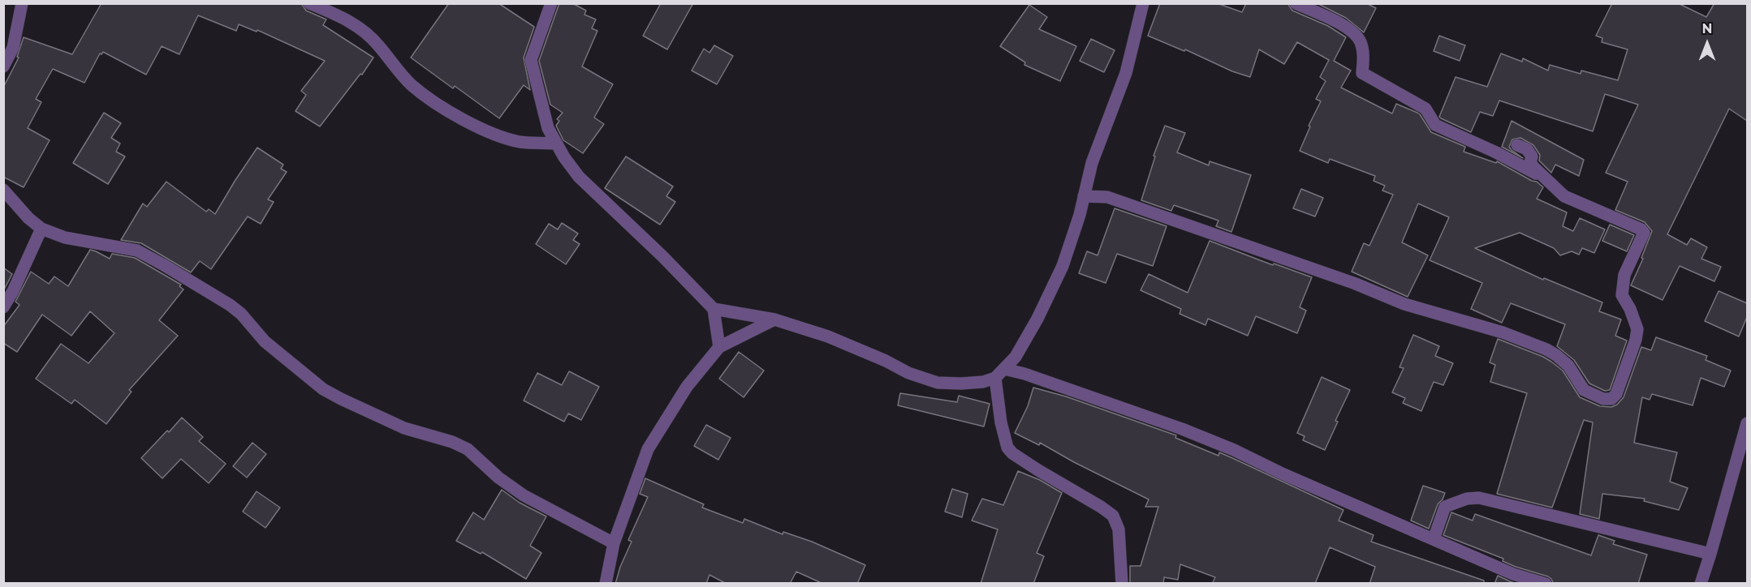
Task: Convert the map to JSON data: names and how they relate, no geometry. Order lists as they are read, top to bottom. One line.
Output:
{"north":"top"}
